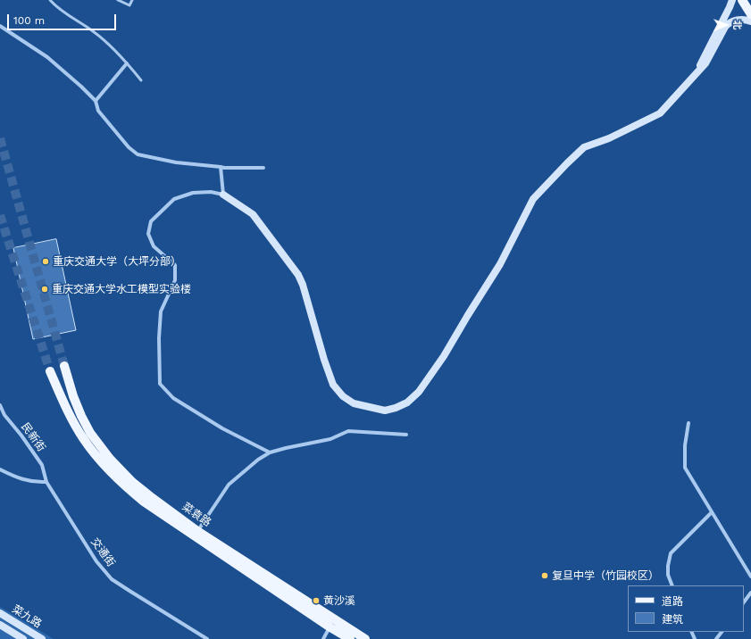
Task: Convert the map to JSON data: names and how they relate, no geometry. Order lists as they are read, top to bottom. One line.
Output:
{"streets":{"main road":["菜袁路"],"street":["民新街","交通街","菜九路"]},"crossings":[["民新街","交通街"]],"places":["重庆交通大学（大坪分部）","重庆交通大学水工模型实验楼","复旦中学（竹园校区）","黄沙溪"],"legend":["道路","建筑"],"scale_bar":"100 m","north":"right"}
